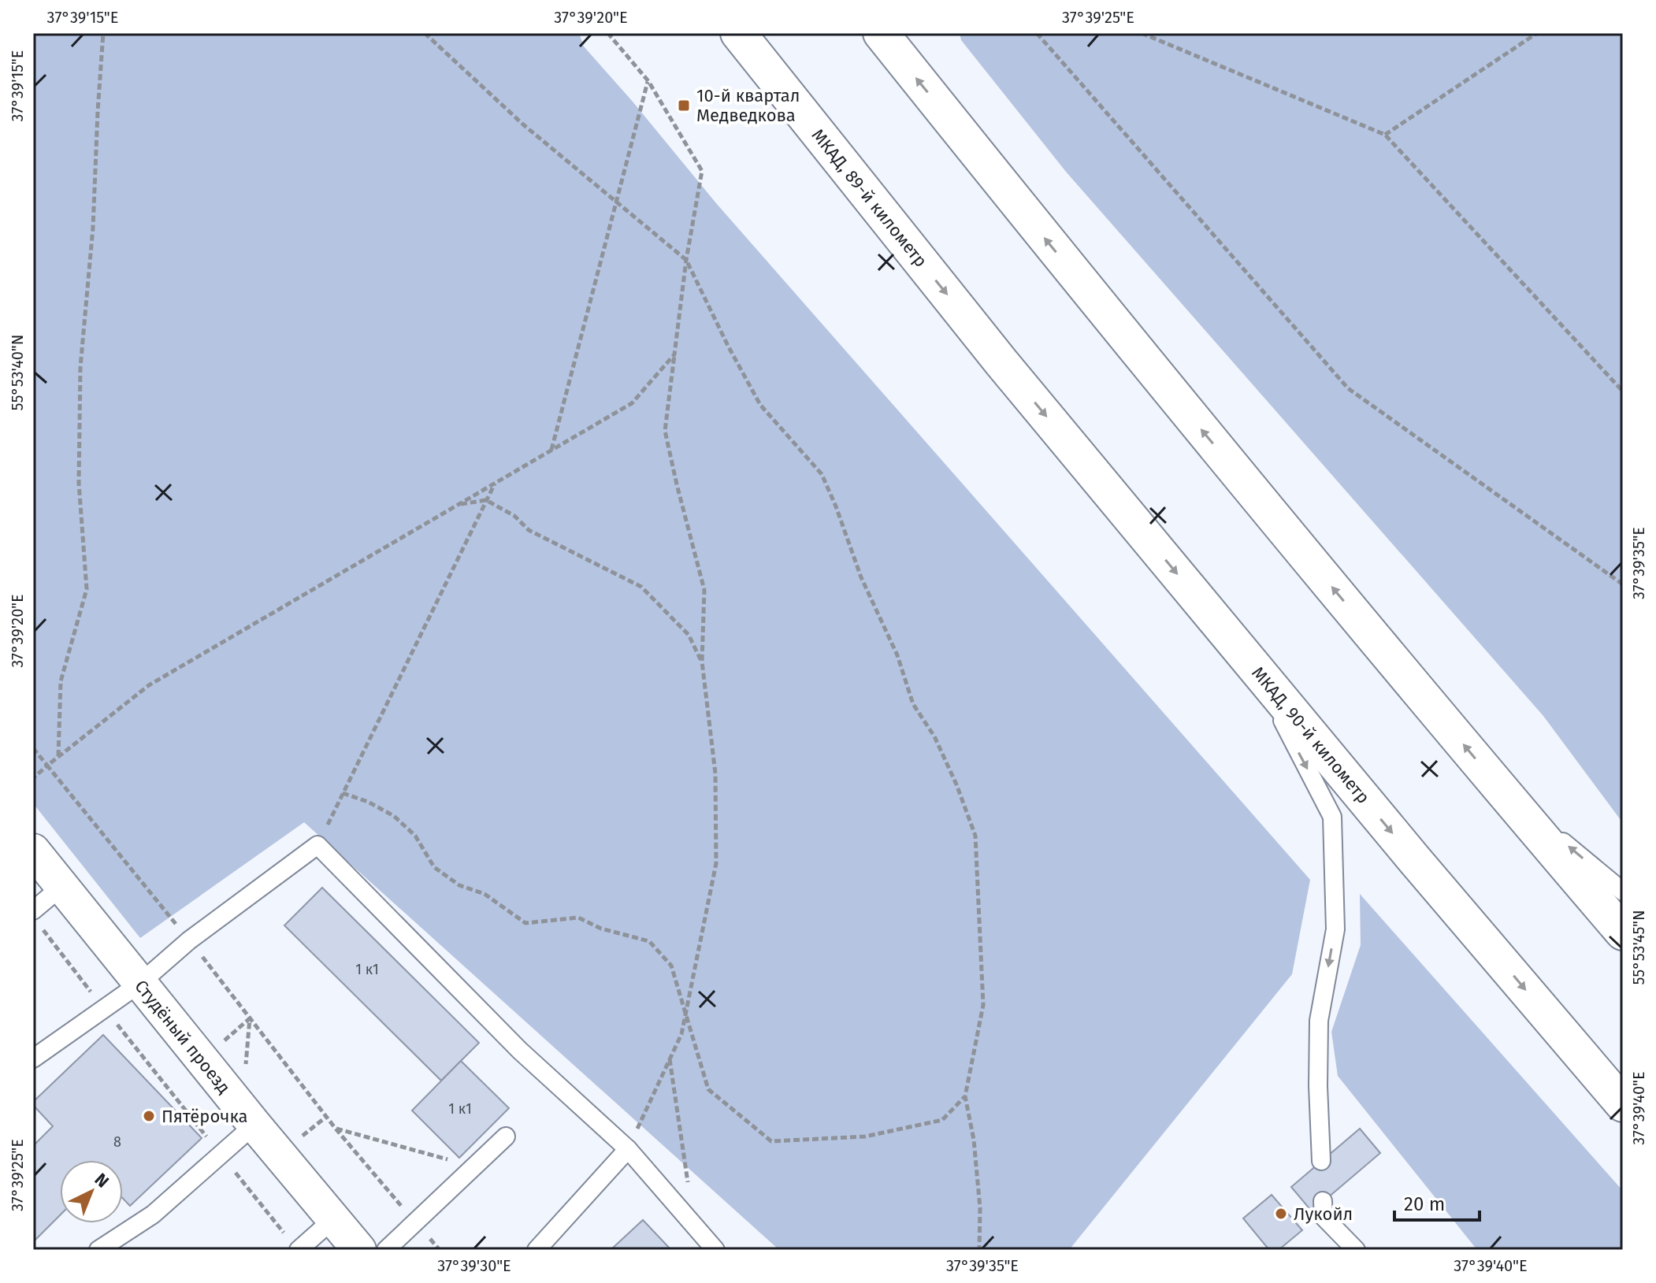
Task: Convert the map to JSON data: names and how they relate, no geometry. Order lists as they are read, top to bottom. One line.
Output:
{"streets":{"highway":["МКАД, 89-й километр","МКАД, 90-й километр"],"street":["Студёный проезд"]},"crossings":[["МКАД, 89-й километр","МКАД, 90-й километр"]],"places":{"transit":["10-й квартал Медведкова"],"other":["Пятёрочка","Лукойл"]},"house_numbers":["1 к1","1 к1","8"],"scale_bar":"20 m","north":"top right","coordinates":["37°39'15\"E","37°39'20\"E","37°39'25\"E","55°53'40\"N","37°39'35\"E","55°53'45\"N","37°39'40\"E","37°39'30\"E"]}
